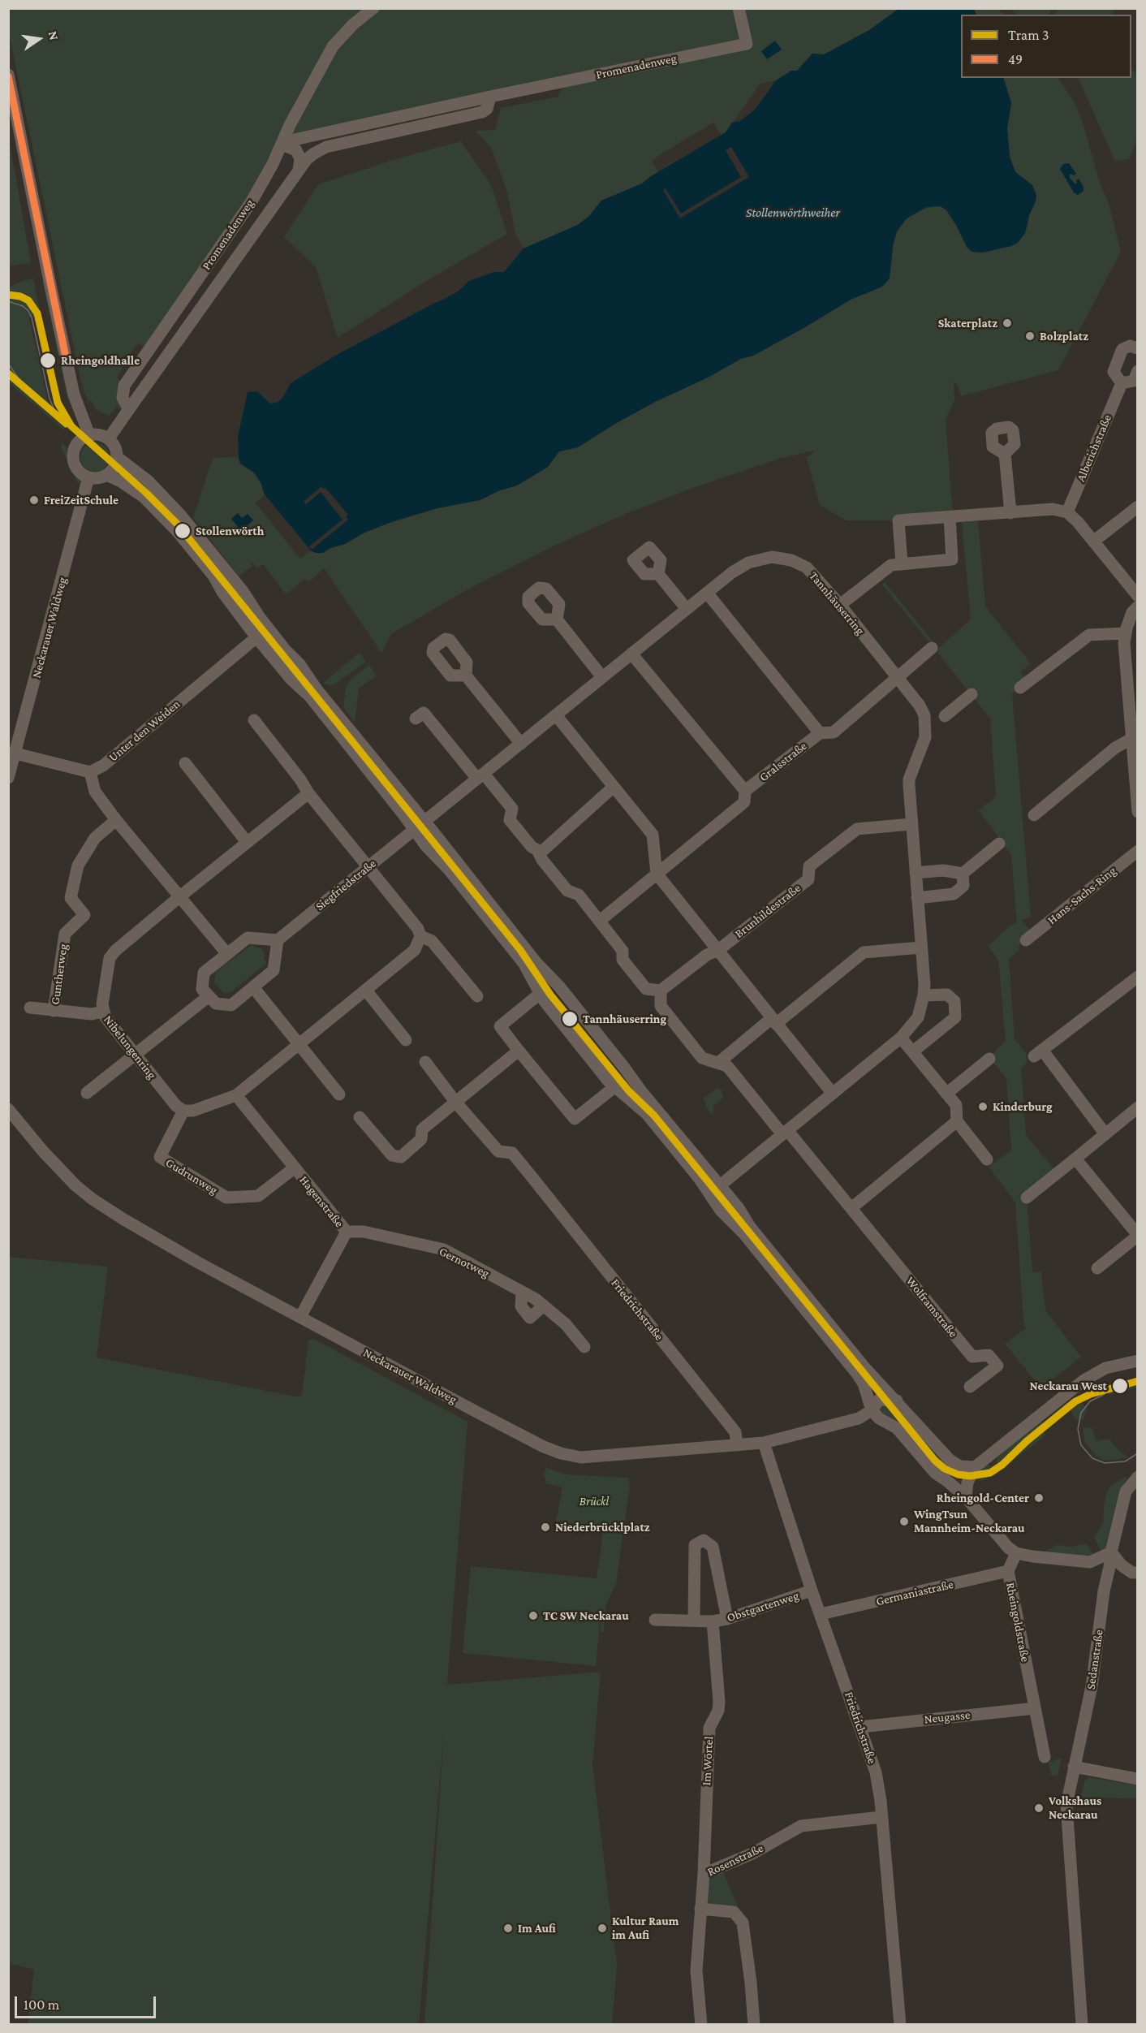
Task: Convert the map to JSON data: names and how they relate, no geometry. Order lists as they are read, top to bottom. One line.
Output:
{"streets":{"street":["Promenadenweg","Alberichstraße","Tannhäuserring","Neckarauer Waldweg","Unter den Weiden","Gralsstraße","Siegfriedstraße","Hans-Sachs-Ring","Brunhildestraße","Guntherweg","Nibelungenring","Gudrunweg","Hagenstraße","Gernotweg","Wolframstraße","Friedrichstraße","Germaniastraße","Obstgartenweg","Rheingoldstraße","Sedanstraße","Neugasse","Im Wörtel","Rosenstraße"]},"crossings":[["Tannhäuserring","Siegfriedstraße"],["Tannhäuserring","Brunhildestraße"],["Tannhäuserring","Wolframstraße"],["Neckarauer Waldweg","Hagenstraße"],["Neckarauer Waldweg","Friedrichstraße"],["Guntherweg","Nibelungenring"],["Nibelungenring","Gudrunweg"],["Gudrunweg","Hagenstraße"],["Hagenstraße","Gernotweg"],["Friedrichstraße","Germaniastraße"],["Friedrichstraße","Obstgartenweg"],["Friedrichstraße","Neugasse"],["Friedrichstraße","Rosenstraße"],["Germaniastraße","Rheingoldstraße"],["Obstgartenweg","Im Wörtel"],["Rheingoldstraße","Neugasse"],["Im Wörtel","Rosenstraße"]],"water":["Stollenwörthweiher"],"parks":["Brückl"],"places":["Skaterplatz","Bolzplatz","Rheingoldhalle","FreiZeitSchule","Stollenwörth","Tannhäuserring","Kinderburg","Neckarau West","Rheingold-Center","WingTsun Mannheim-Neckarau","Niederbrücklplatz","TC SW Neckarau","Volkshaus Neckarau","Im Aufi","Kultur Raum im Aufi"],"lines":["transit line 49","tram line 3"],"legend":["Tram 3","49"],"scale_bar":"100 m","north":"right"}
